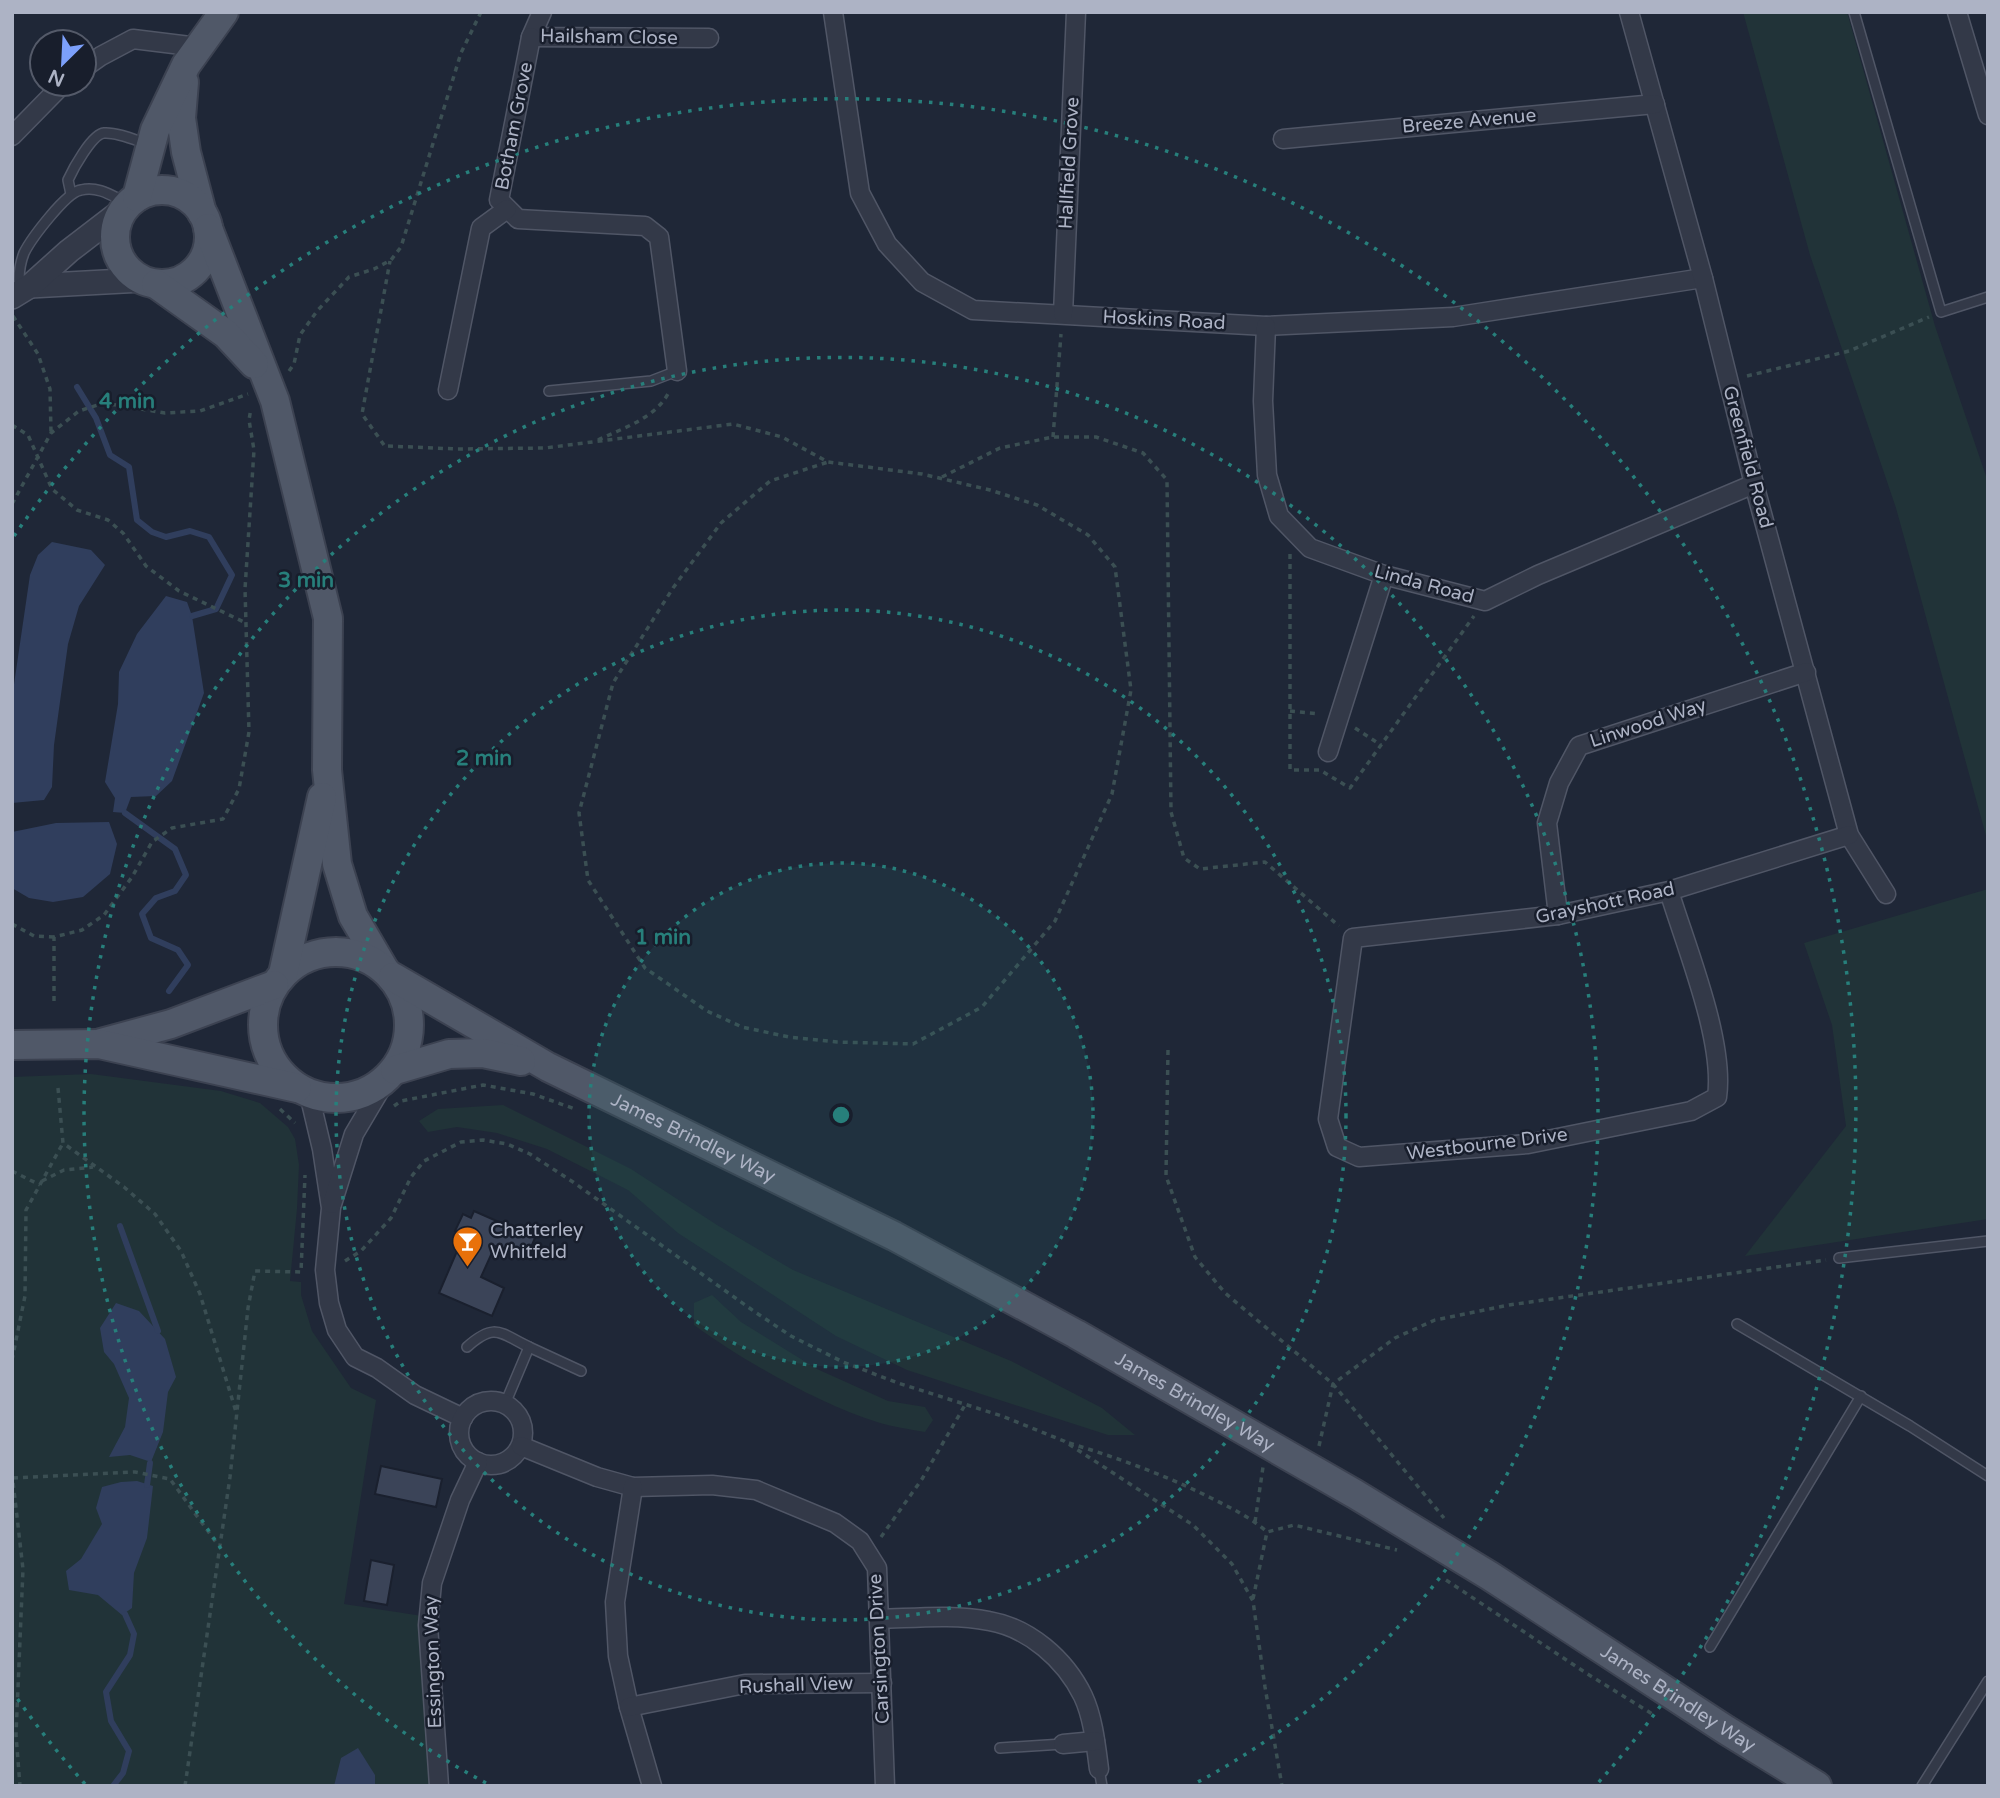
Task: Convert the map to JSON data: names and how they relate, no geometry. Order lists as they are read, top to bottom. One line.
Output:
{"streets":{"main road":["James Brindley Way"],"street":["Hailsham Close","Breeze Avenue","Botham Grove","Hallfield Grove","Hoskins Road","Greenfield Road","Linda Road","Linwood Way","Grayshott Road","Westbourne Drive","Carsington Drive","Essington Way","Rushall View"]},"crossings":[["Hailsham Close","Botham Grove"],["Breeze Avenue","Greenfield Road"],["Hallfield Grove","Hoskins Road"],["Hoskins Road","Greenfield Road"],["Hoskins Road","Linda Road"],["Greenfield Road","Linda Road"],["Greenfield Road","Linwood Way"],["Greenfield Road","Grayshott Road"],["Linwood Way","Grayshott Road"],["Grayshott Road","Westbourne Drive"],["Carsington Drive","Essington Way"],["Carsington Drive","Rushall View"]],"places":{"bar":["Chatterley Whitfeld"]},"north":"bottom left","rings":["4 min","3 min","2 min","1 min"]}
